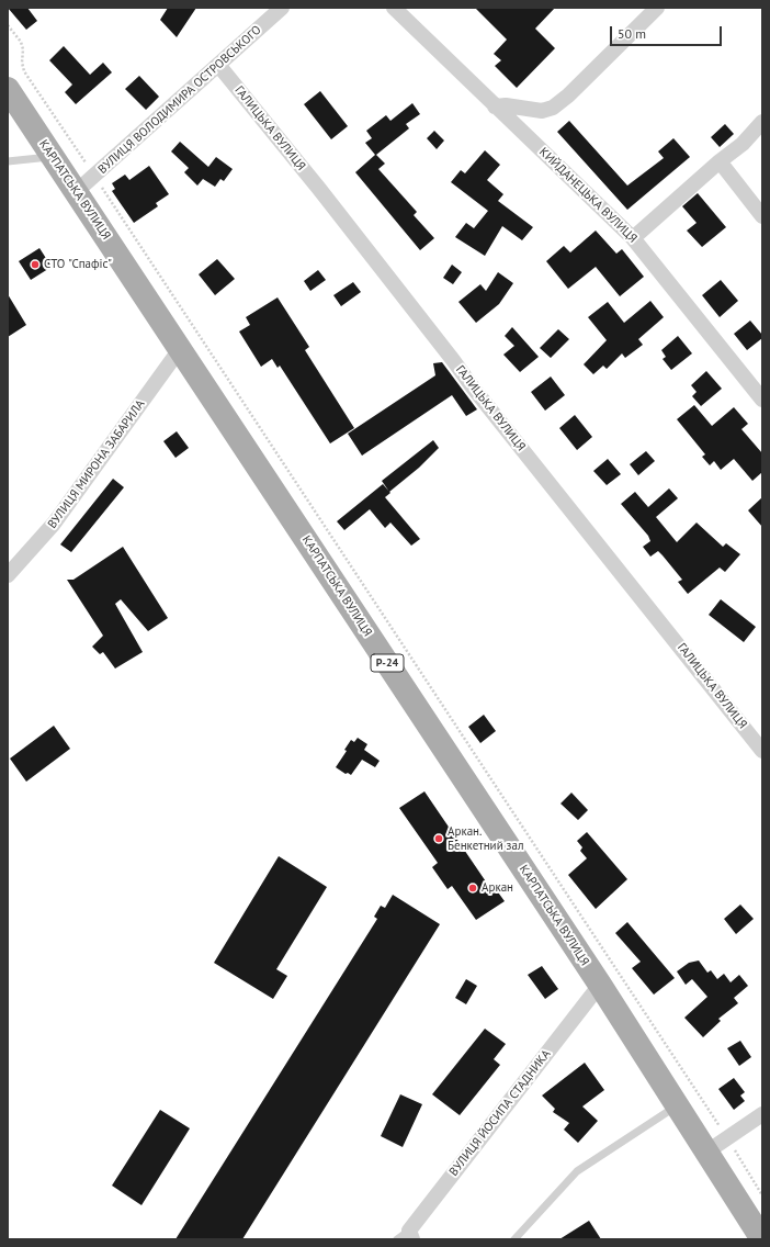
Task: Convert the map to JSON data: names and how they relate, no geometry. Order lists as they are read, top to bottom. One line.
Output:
{"streets":{"main road":["КАРПАТСЬКА ВУЛИЦЯ","Р-24"],"street":["ВУЛИЦЯ ВОЛОДИМИРА ОСТРОВСЬКОГО","ГАЛИЦЬКА ВУЛИЦЯ","КИЙДАНЕЦЬКА ВУЛИЦЯ","ВУЛИЦЯ МИРОНА ЗАБАРИЛА","ВУЛИЦЯ ЙОСИПА СТАДНИКА"]},"crossings":[["ВУЛИЦЯ ВОЛОДИМИРА ОСТРОВСЬКОГО","ГАЛИЦЬКА ВУЛИЦЯ"],["ВУЛИЦЯ ВОЛОДИМИРА ОСТРОВСЬКОГО","КАРПАТСЬКА ВУЛИЦЯ"],["КАРПАТСЬКА ВУЛИЦЯ","ВУЛИЦЯ МИРОНА ЗАБАРИЛА"],["КАРПАТСЬКА ВУЛИЦЯ","ВУЛИЦЯ ЙОСИПА СТАДНИКА"]],"places":["СТО \"Спафіс\"","Аркан. Бенкетний зал","Аркан"],"scale_bar":"50 m"}
